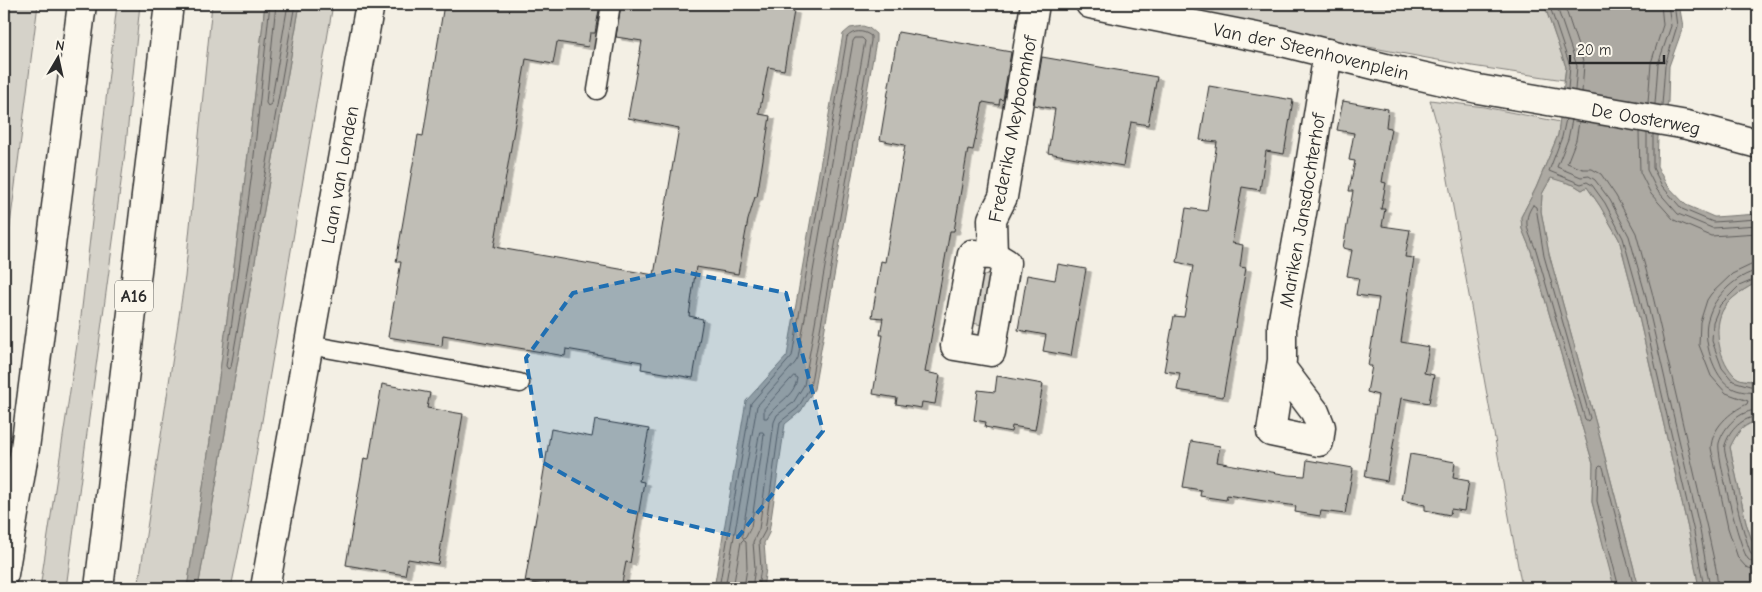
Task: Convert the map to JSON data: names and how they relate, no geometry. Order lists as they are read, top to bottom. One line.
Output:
{"streets":{"main road":["Van der Steenhovenplein","De Oosterweg","Frederika Meyboomhof","Laan van Londen","Mariken Jansdochterhof","A16"]},"crossings":[["Van der Steenhovenplein","De Oosterweg"],["Van der Steenhovenplein","Mariken Jansdochterhof"]],"scale_bar":"20 m","north":"top"}
